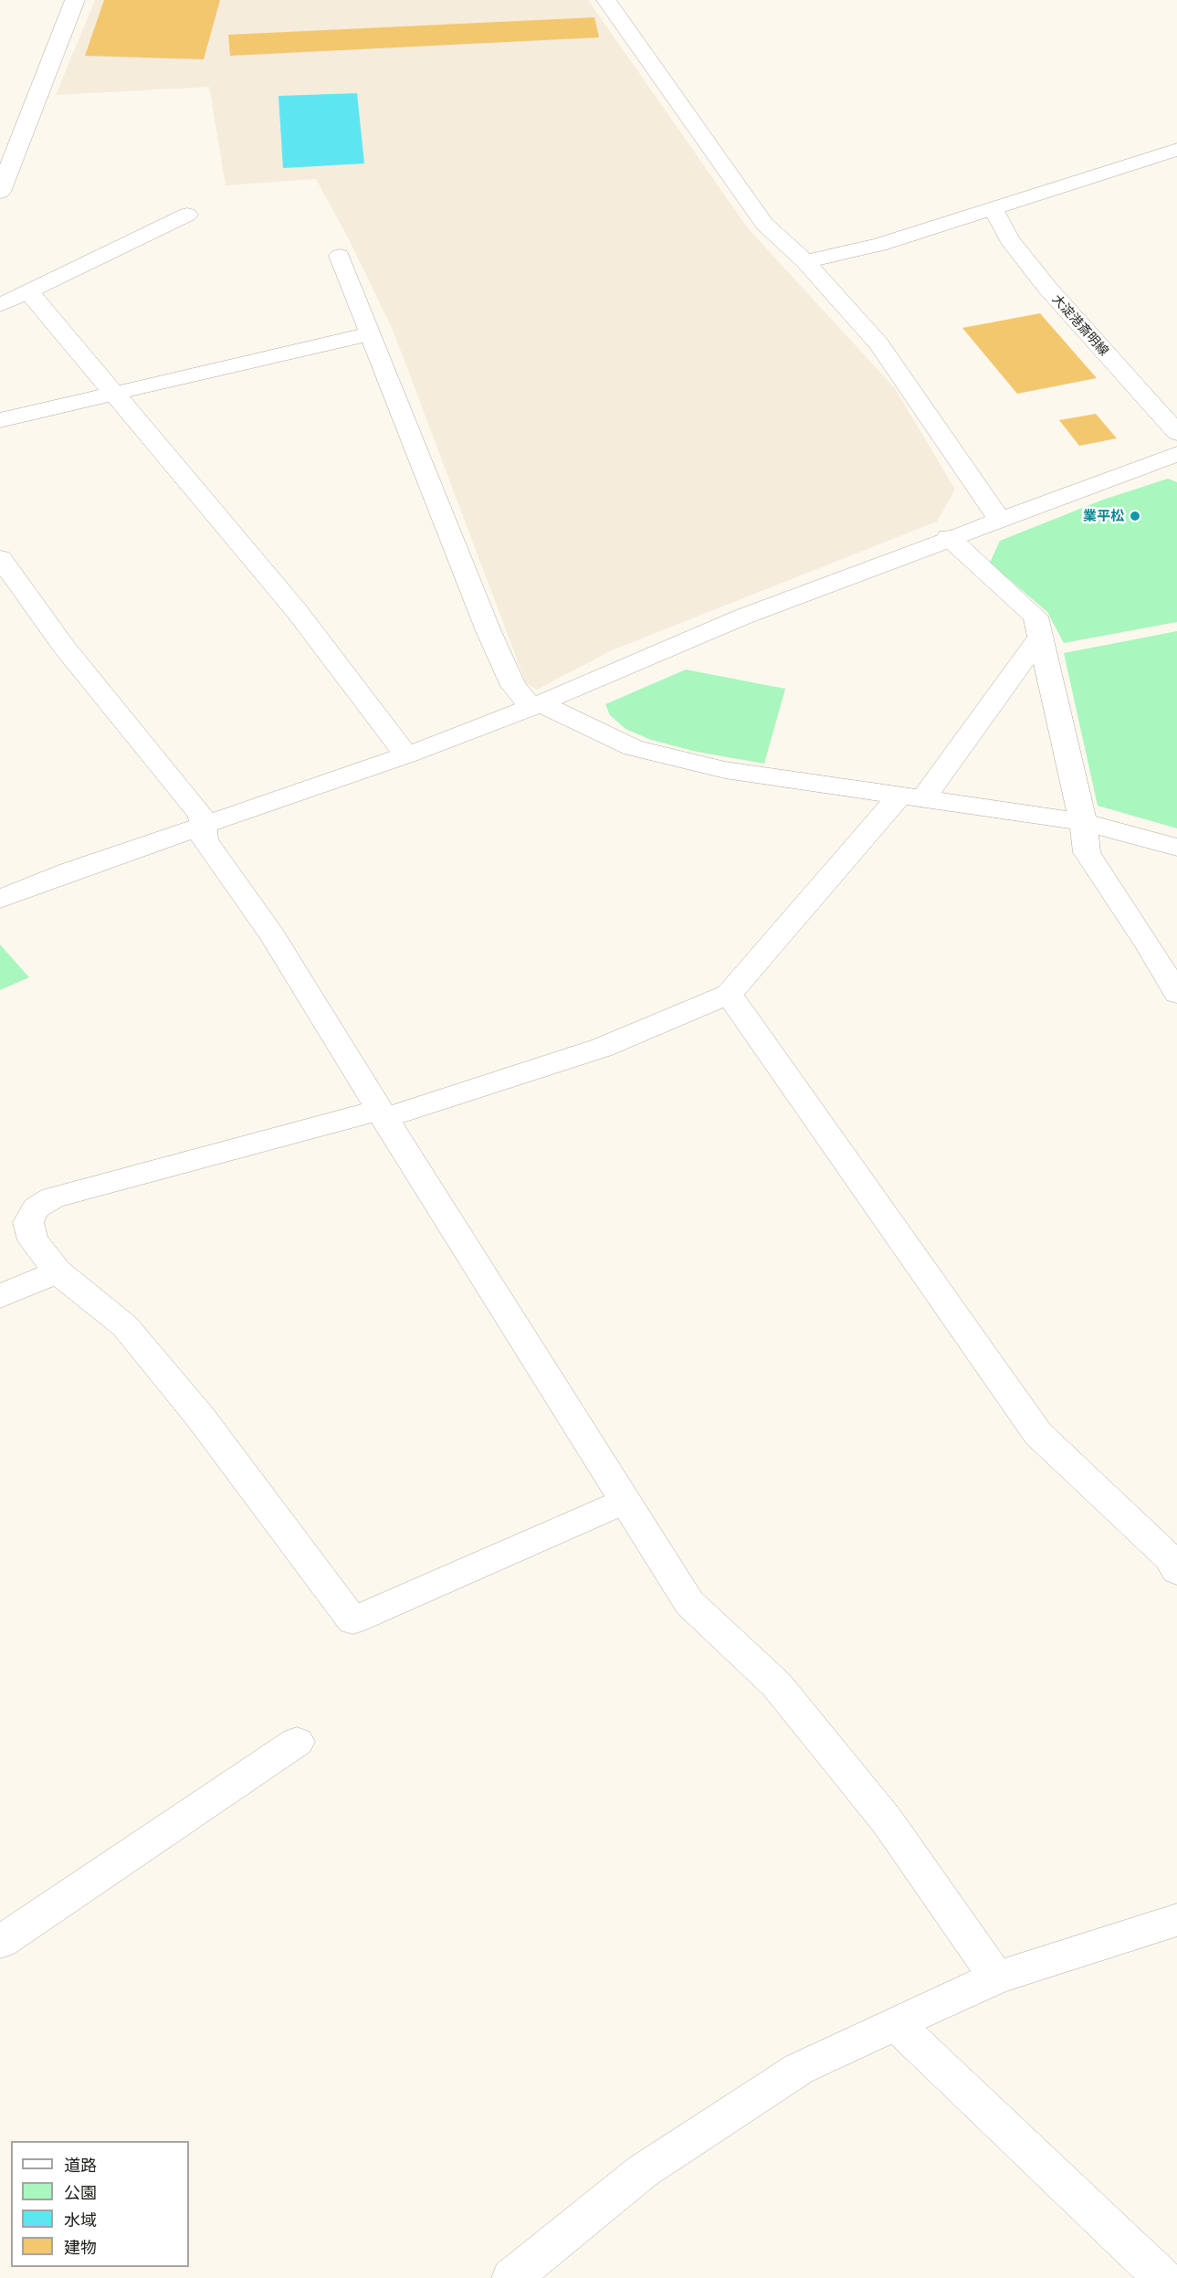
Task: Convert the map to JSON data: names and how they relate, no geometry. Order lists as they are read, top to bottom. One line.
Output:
{"streets":{"street":["大淀港斎明線"]},"places":["業平松"],"legend":["道路","公園","水域","建物"]}
